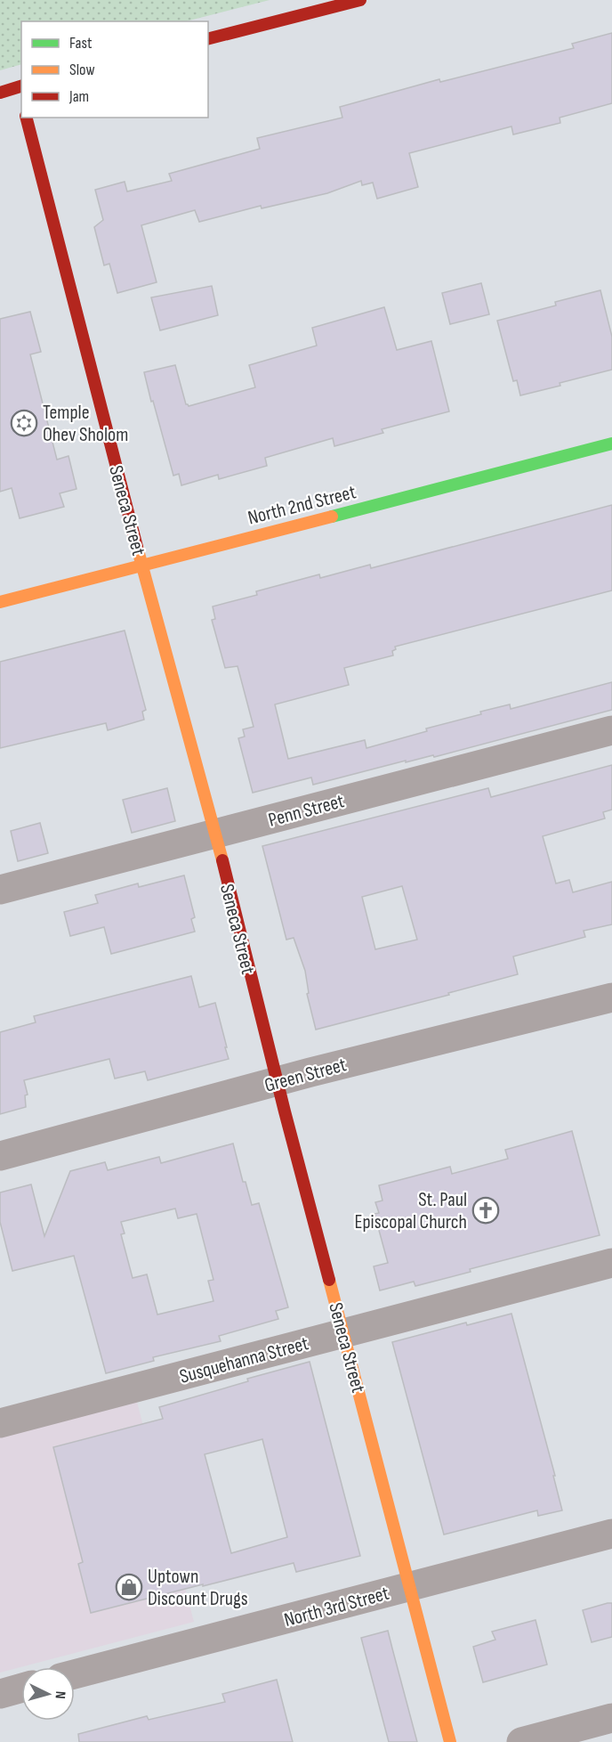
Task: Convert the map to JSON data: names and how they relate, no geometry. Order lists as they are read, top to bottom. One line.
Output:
{"streets":{"street":["North 2nd Street","Seneca Street","Penn Street","Green Street","Susquehanna Street","North 3rd Street"]},"crossings":[["North 2nd Street","Seneca Street"],["Seneca Street","Penn Street"],["Seneca Street","Green Street"],["Seneca Street","Susquehanna Street"],["Seneca Street","North 3rd Street"]],"places":{"synagogue":["Temple Ohev Sholom"],"church":["St. Paul Episcopal Church"],"shop":["Uptown Discount Drugs"]},"legend":["Fast","Slow","Jam"],"north":"right"}
